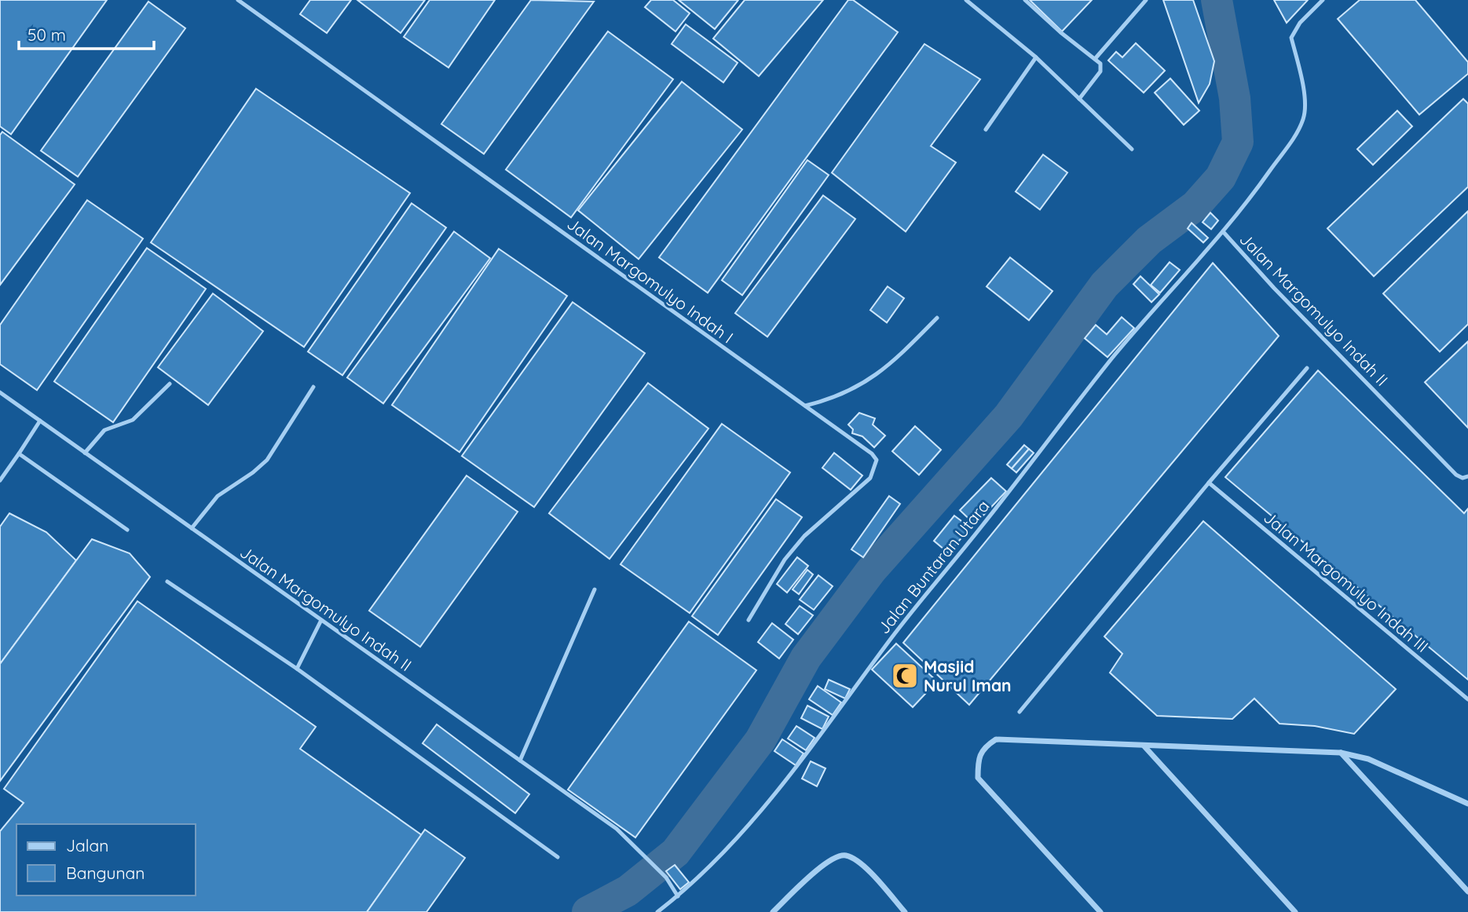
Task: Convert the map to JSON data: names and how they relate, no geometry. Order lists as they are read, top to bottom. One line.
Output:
{"streets":{"lane":["Jalan Margomulyo Indah I","Jalan Margomulyo Indah II","Jalan Buntaran Utara","Jalan Margomulyo Indah III"]},"crossings":[["Jalan Margomulyo Indah II","Jalan Buntaran Utara"]],"places":{"mosque":["Masjid Nurul Iman"]},"legend":["Jalan","Bangunan"],"scale_bar":"50 m"}
